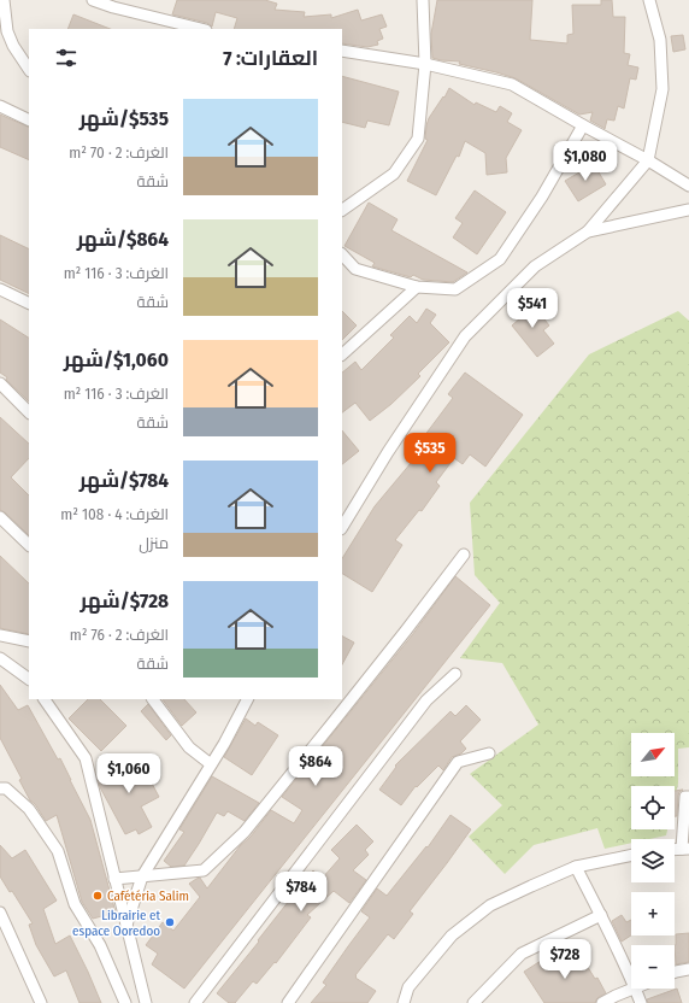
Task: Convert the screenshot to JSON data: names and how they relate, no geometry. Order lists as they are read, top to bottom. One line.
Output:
{"places":["Cafétéria Salim","Librairie et espace Ooredoo"],"north":"top right","page":{"heading":"العقارات: 7","list":[{"name":"$535/شهر","note":"الغرف: 2 · 70 m² · شقة"},{"name":"$864/شهر","note":"الغرف: 3 · 116 m² · شقة"},{"name":"$1,060/شهر","note":"الغرف: 3 · 116 m² · شقة"},{"name":"$784/شهر","note":"الغرف: 4 · 108 m² · منزل"},{"name":"$728/شهر","note":"الغرف: 2 · 76 m² · شقة"}],"price":["$1,080","$541","$535","$864","$1,060","$784","$728"],"map_buttons":["+","−"]}}
